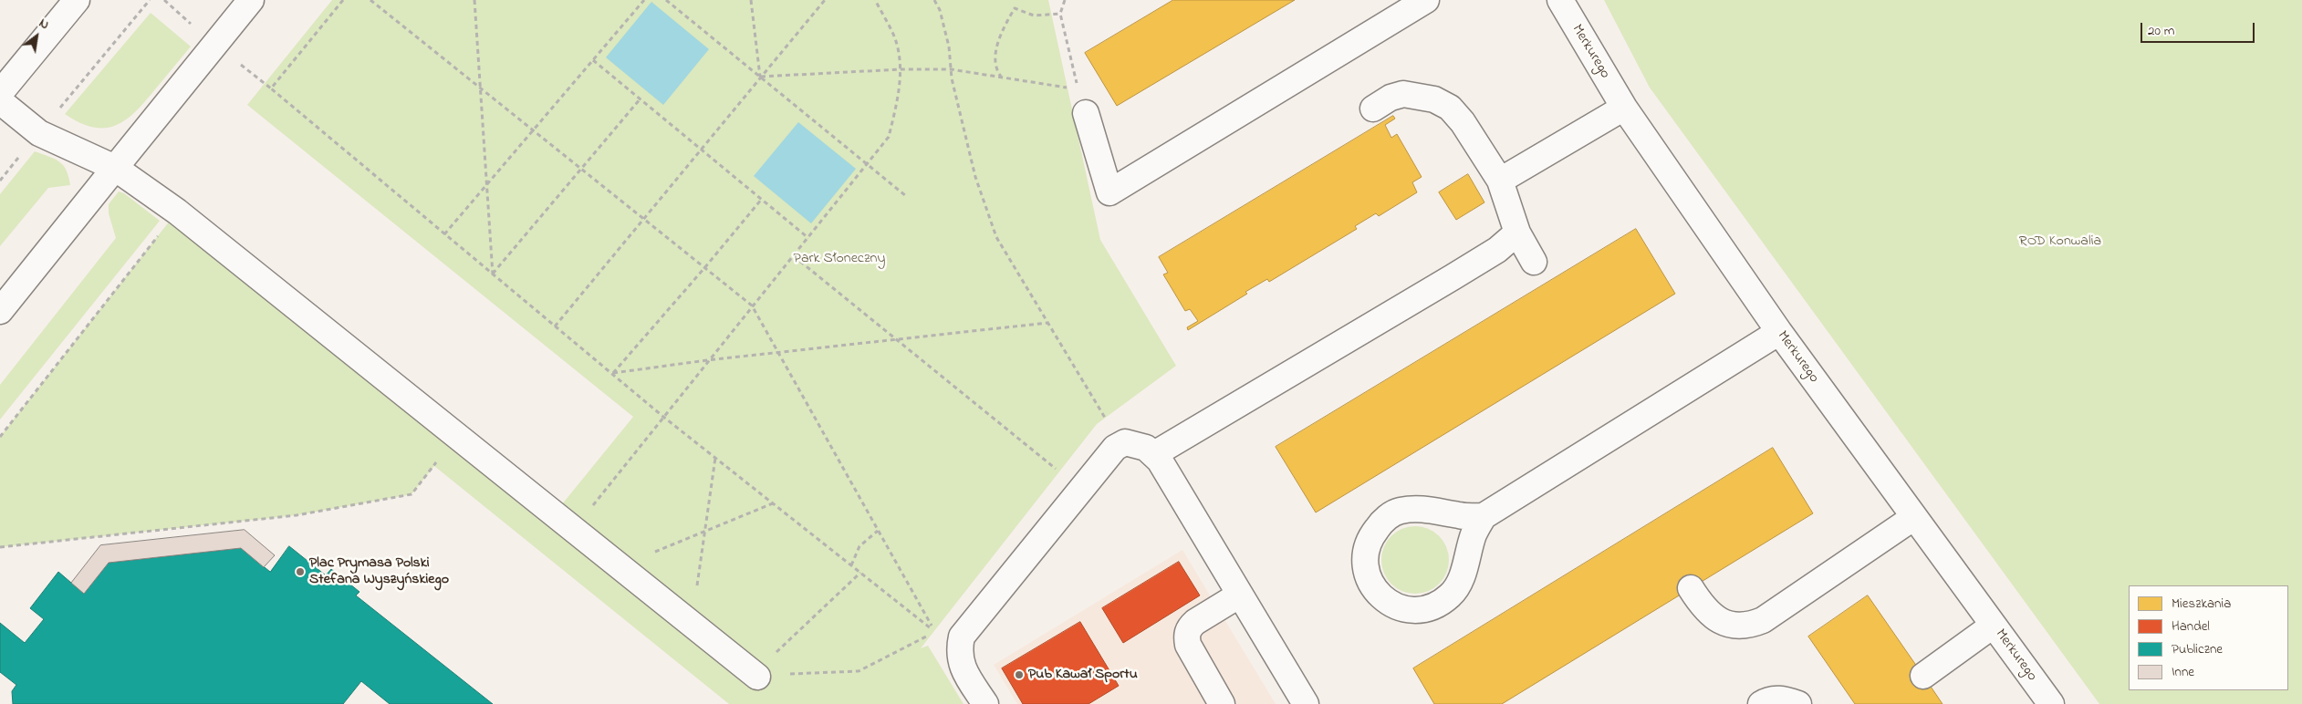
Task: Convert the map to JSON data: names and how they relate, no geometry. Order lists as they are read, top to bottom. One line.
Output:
{"streets":{"street":["Merkurego"]},"parks":["ROD Konwalia","Park Słoneczny"],"places":["Plac Prymasa Polski Stefana Wyszyńskiego","Pub Kawał Sportu"],"legend":["Mieszkania","Handel","Publiczne","Inne"],"scale_bar":"20 m","north":"top right"}
